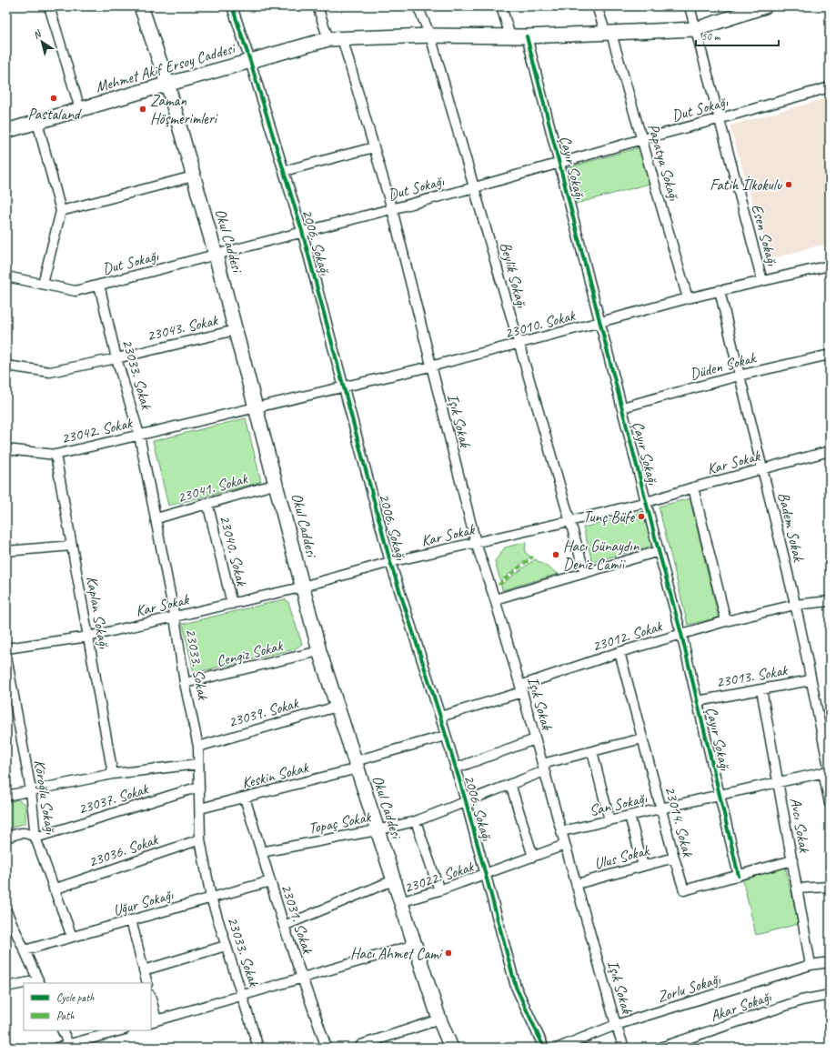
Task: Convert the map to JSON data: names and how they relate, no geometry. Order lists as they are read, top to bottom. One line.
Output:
{"streets":{"main road":["Mehmet Akif Ersoy Caddesi","Okul Caddesi"],"street":["Dut Sokağı","Papatya Sokağı","Çayır Sokağı","Esen Sokağı","2006. Sokağı","Beylik Sokağı","23010. Sokak","23043. Sokak","Düden Sokak","23033. Sokak","Işık Sokak","23042. Sokak","Kar Sokak","23041. Sokak","Badem Sokak","23040. Sokak","Kaplan Sokağı","23012. Sokak","Cengiz Sokak","23013. Sokak","23039. Sokak","Keskin Sokak","Köroğlu Sokağı","23037. Sokak","San Sokağı","23014. Sokak","Topaç Sokak","Avcı Sokak","23036. Sokak","Ulus Sokak","23022. Sokak","Uğur Sokağı","23031. Sokak","Zorlu Sokağı","Akar Sokağı"]},"crossings":[["Mehmet Akif Ersoy Caddesi","Papatya Sokağı"],["Mehmet Akif Ersoy Caddesi","Çayır Sokağı"],["Mehmet Akif Ersoy Caddesi","Esen Sokağı"],["Mehmet Akif Ersoy Caddesi","Okul Caddesi"],["Mehmet Akif Ersoy Caddesi","2006. Sokağı"],["Mehmet Akif Ersoy Caddesi","Beylik Sokağı"],["Mehmet Akif Ersoy Caddesi","Işık Sokak"],["Dut Sokağı","Papatya Sokağı"],["Dut Sokağı","Çayır Sokağı"],["Dut Sokağı","Esen Sokağı"],["Dut Sokağı","Okul Caddesi"],["Dut Sokağı","2006. Sokağı"],["Dut Sokağı","Beylik Sokağı"],["Dut Sokağı","23033. Sokak"],["Dut Sokağı","Işık Sokak"],["Papatya Sokağı","23010. Sokak"],["Çayır Sokağı","23010. Sokak"],["Çayır Sokağı","Düden Sokak"],["Çayır Sokağı","Kar Sokak"],["Çayır Sokağı","23012. Sokak"],["Çayır Sokağı","23013. Sokak"],["Çayır Sokağı","San Sokağı"],["Çayır Sokağı","23014. Sokak"],["Esen Sokağı","23010. Sokak"],["Okul Caddesi","23010. Sokak"],["Okul Caddesi","23043. Sokak"],["Okul Caddesi","23042. Sokak"],["Okul Caddesi","Kar Sokak"],["Okul Caddesi","23041. Sokak"],["Okul Caddesi","Cengiz Sokak"],["Okul Caddesi","23039. Sokak"],["Okul Caddesi","Keskin Sokak"],["Okul Caddesi","Topaç Sokak"],["Okul Caddesi","23022. Sokak"],["2006. Sokağı","23010. Sokak"],["2006. Sokağı","Kar Sokak"],["2006. Sokağı","23012. Sokak"],["2006. Sokağı","Keskin Sokak"],["2006. Sokağı","Topaç Sokak"],["2006. Sokağı","23022. Sokak"],["Beylik Sokağı","23010. Sokak"],["Beylik Sokağı","Kar Sokak"],["23010. Sokak","Işık Sokak"],["23010. Sokak","23042. Sokak"],["23010. Sokak","Badem Sokak"],["23043. Sokak","23033. Sokak"],["Düden Sokak","Badem Sokak"],["23033. Sokak","23042. Sokak"],["23033. Sokak","Kar Sokak"],["23033. Sokak","23041. Sokak"],["23033. Sokak","Cengiz Sokak"],["23033. Sokak","23039. Sokak"],["23033. Sokak","Keskin Sokak"],["23033. Sokak","23037. Sokak"],["23033. Sokak","23036. Sokak"],["23033. Sokak","Uğur Sokağı"],["Işık Sokak","Kar Sokak"],["Işık Sokak","23012. Sokak"],["Işık Sokak","San Sokağı"],["Işık Sokak","Topaç Sokak"],["Işık Sokak","Ulus Sokak"],["Işık Sokak","23022. Sokak"],["Işık Sokak","Zorlu Sokağı"],["23042. Sokak","Kaplan Sokağı"],["Kar Sokak","Badem Sokak"],["Kar Sokak","23040. Sokak"],["Kar Sokak","Kaplan Sokağı"],["23041. Sokak","23040. Sokak"],["Badem Sokak","23012. Sokak"],["Badem Sokak","23013. Sokak"],["Badem Sokak","San Sokağı"],["23012. Sokak","23014. Sokak"],["23013. Sokak","Avcı Sokak"],["Keskin Sokak","23031. Sokak"],["Köroğlu Sokağı","23037. Sokak"],["Köroğlu Sokağı","23036. Sokak"],["Köroğlu Sokağı","Uğur Sokağı"],["San Sokağı","23014. Sokak"],["San Sokağı","Avcı Sokak"],["23014. Sokak","Topaç Sokak"],["23014. Sokak","Avcı Sokak"],["23014. Sokak","Ulus Sokak"],["Topaç Sokak","23031. Sokak"],["Avcı Sokak","Zorlu Sokağı"],["Uğur Sokağı","23031. Sokak"]],"places":["Pastaland","Zaman Höşmerimleri","Fatih İlkokulu","Tunç Büfe","Hacı Günaydın Deniz Camii","Hacı Ahmet Cami"],"legend":["Cycle path","Path"],"scale_bar":"50 m","north":"top left"}
